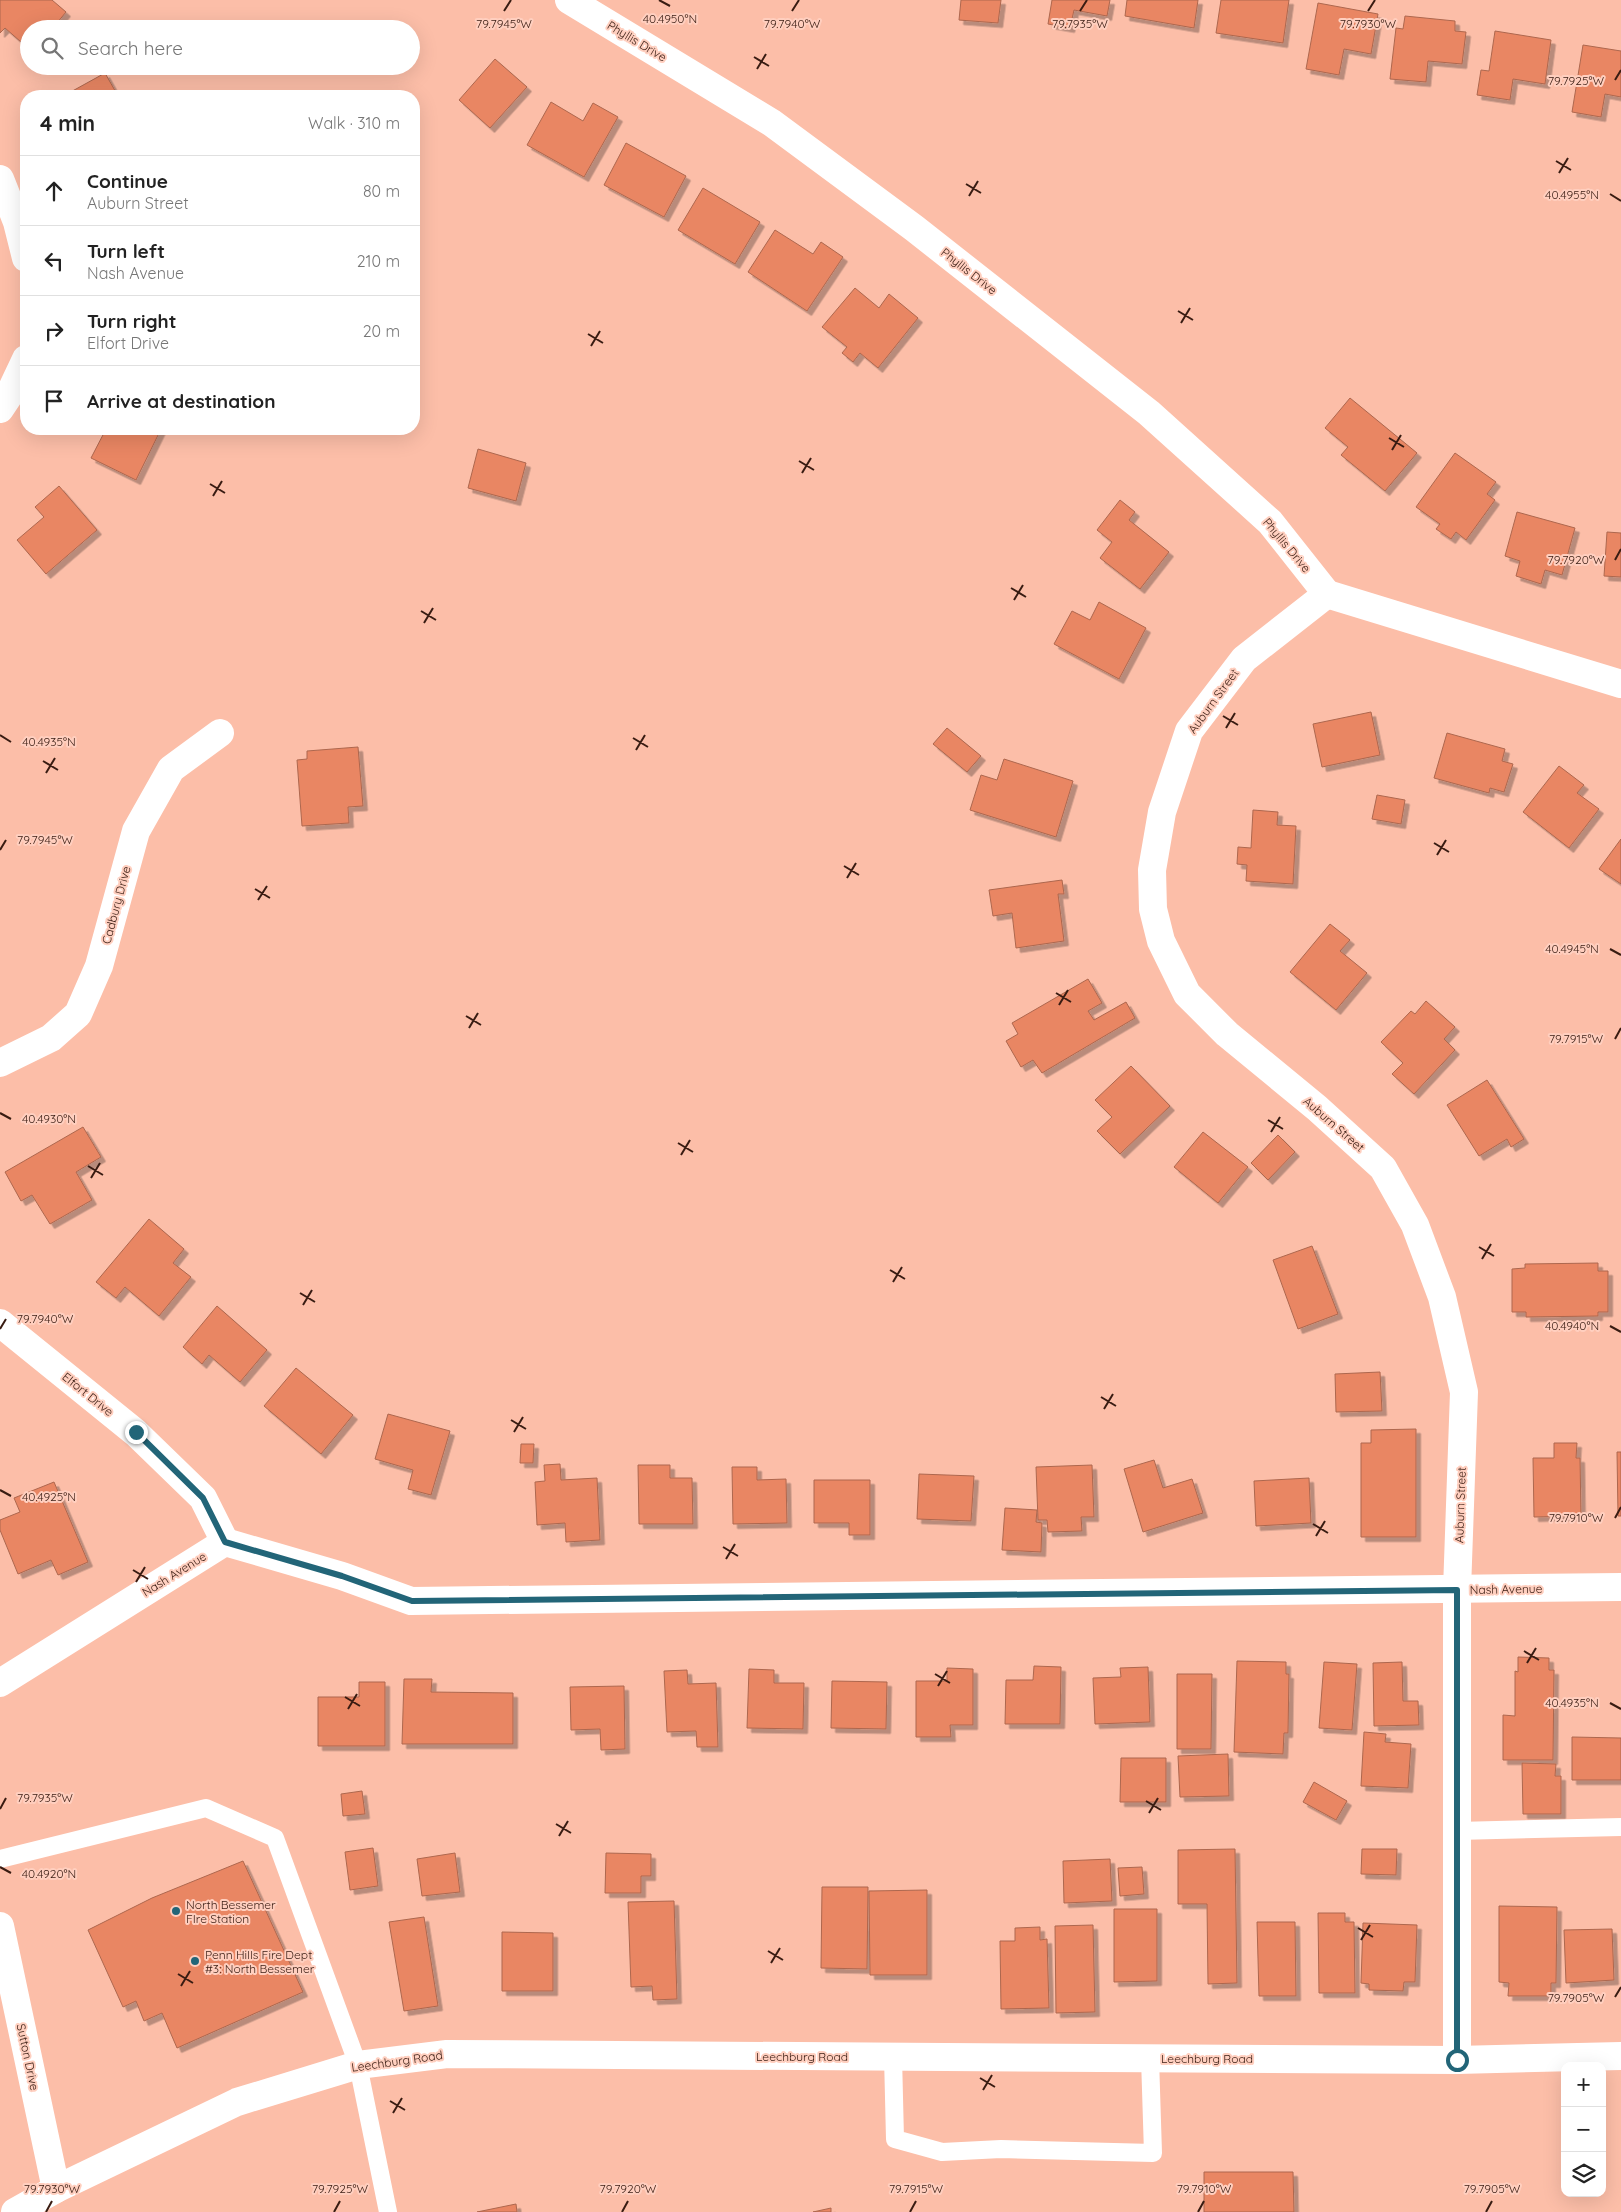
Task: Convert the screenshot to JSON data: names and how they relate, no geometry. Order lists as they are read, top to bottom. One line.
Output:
{"streets":{"street":["Phyllis Drive","Auburn Street","Cadbury Drive","Elfort Drive","Nash Avenue","Leechburg Road","Sutton Drive"]},"crossings":[["Phyllis Drive","Auburn Street"],["Auburn Street","Nash Avenue"],["Auburn Street","Leechburg Road"],["Elfort Drive","Nash Avenue"],["Leechburg Road","Sutton Drive"]],"places":["North Bessemer FIre Station","Penn Hills Fire Dept #3: North Bessemer"],"page":{"search":"Search here","heading":["4 min","Walk · 310 m"],"list":[["Continue","Auburn Street","80 m"],["Turn left","Nash Avenue","210 m"],["Turn right","Elfort Drive","20 m"],"Arrive at destination"],"map_buttons":["+","−"]},"coordinates":["40.4950°N","79.7945°W","79.7940°W","79.7935°W","79.7930°W","79.7925°W","40.4955°N","79.7920°W","40.4935°N","40.4945°N","79.7915°W","40.4930°N","40.4940°N","40.4925°N","79.7910°W","40.4920°N","79.7905°W"]}
